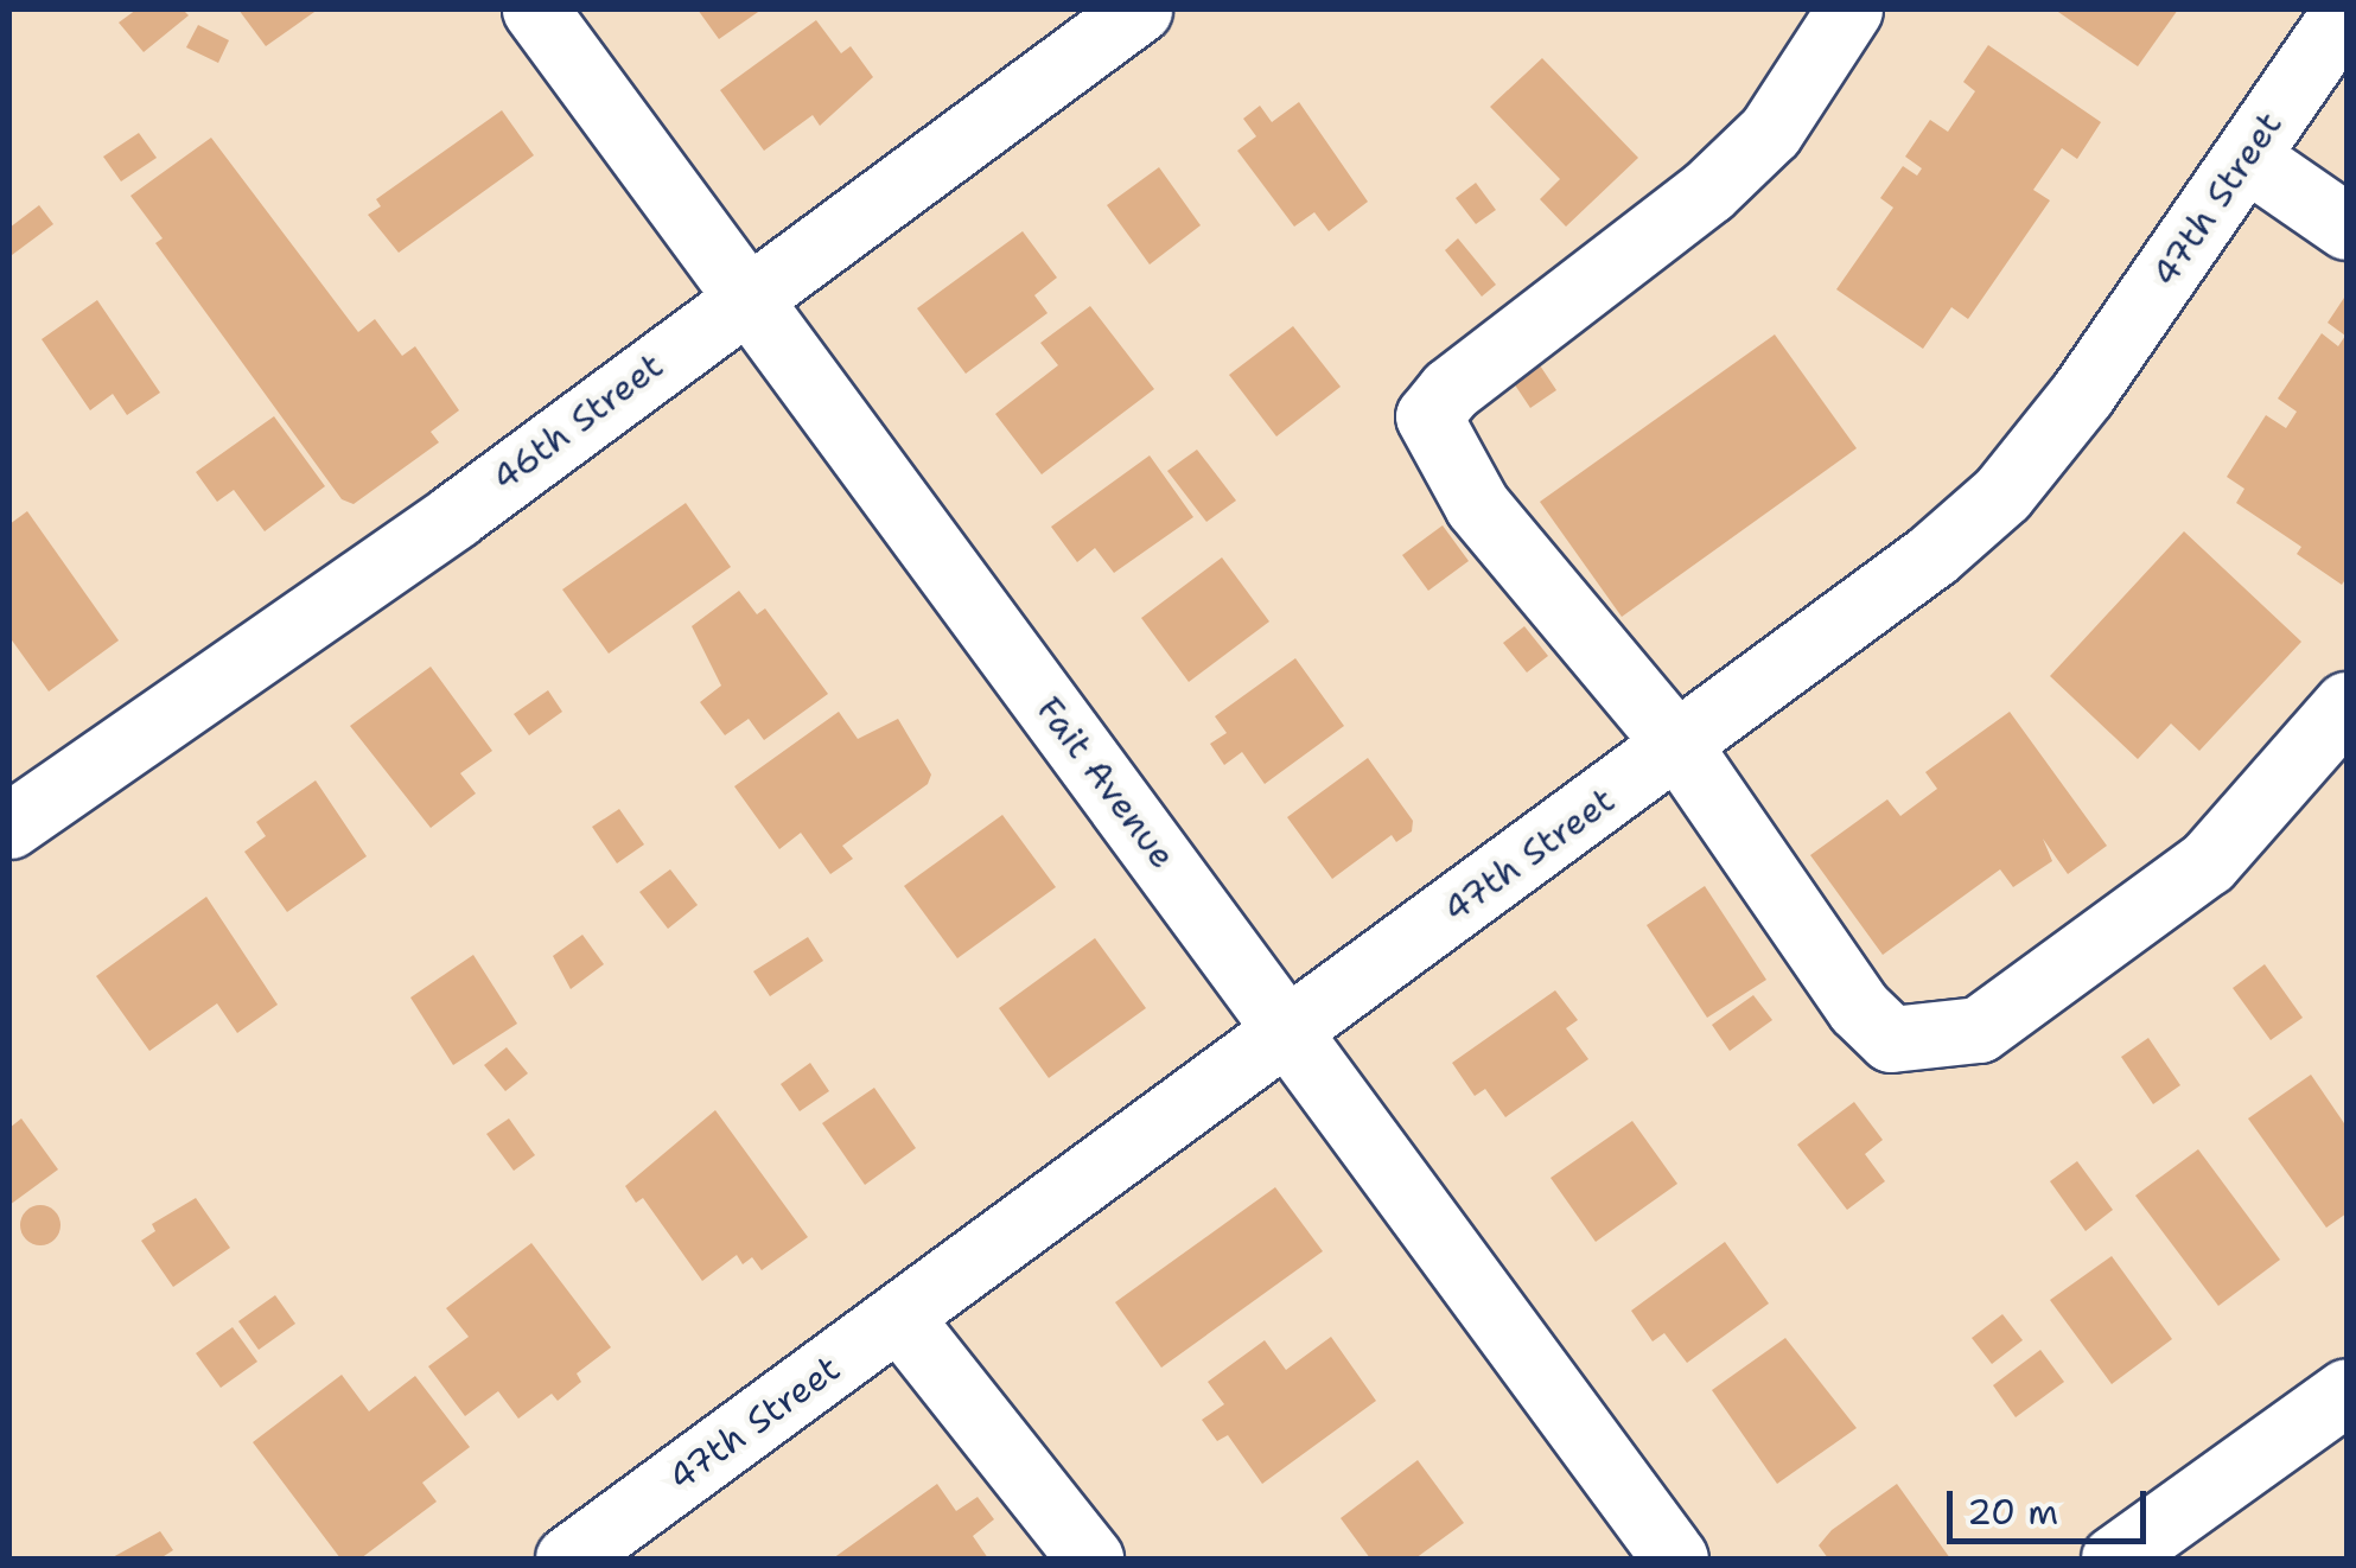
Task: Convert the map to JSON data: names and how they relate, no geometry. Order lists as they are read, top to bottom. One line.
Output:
{"streets":{"street":["47th Street","46th Street","Fait Avenue"]},"crossings":[["47th Street","Fait Avenue"],["46th Street","Fait Avenue"]],"scale_bar":"20 m"}
